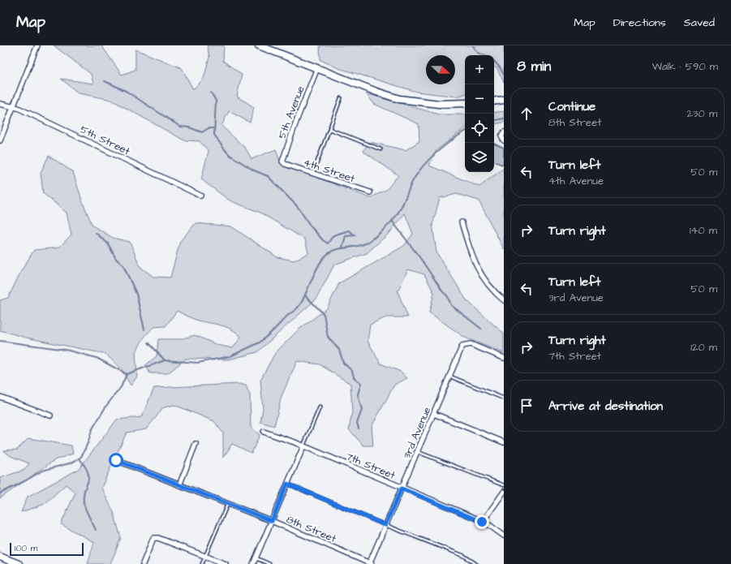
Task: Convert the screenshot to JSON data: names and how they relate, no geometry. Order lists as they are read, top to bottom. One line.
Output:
{"streets":{"street":["5th Avenue","5th Street","4th Street","3rd Avenue","7th Street","8th Street"]},"crossings":[["5th Avenue","4th Street"],["3rd Avenue","7th Street"],["3rd Avenue","8th Street"]],"scale_bar":"100 m","north":"right","page":{"header":"Map","nav":["Map","Directions","Saved"],"heading":["8 min","Walk · 590 m"],"map_buttons":["+","−"],"list":[["Continue","8th Street","230 m"],["Turn left","4th Avenue","50 m"],["Turn right","140 m"],["Turn left","3rd Avenue","50 m"],["Turn right","7th Street","120 m"],"Arrive at destination"],"scale":"100 m"}}
